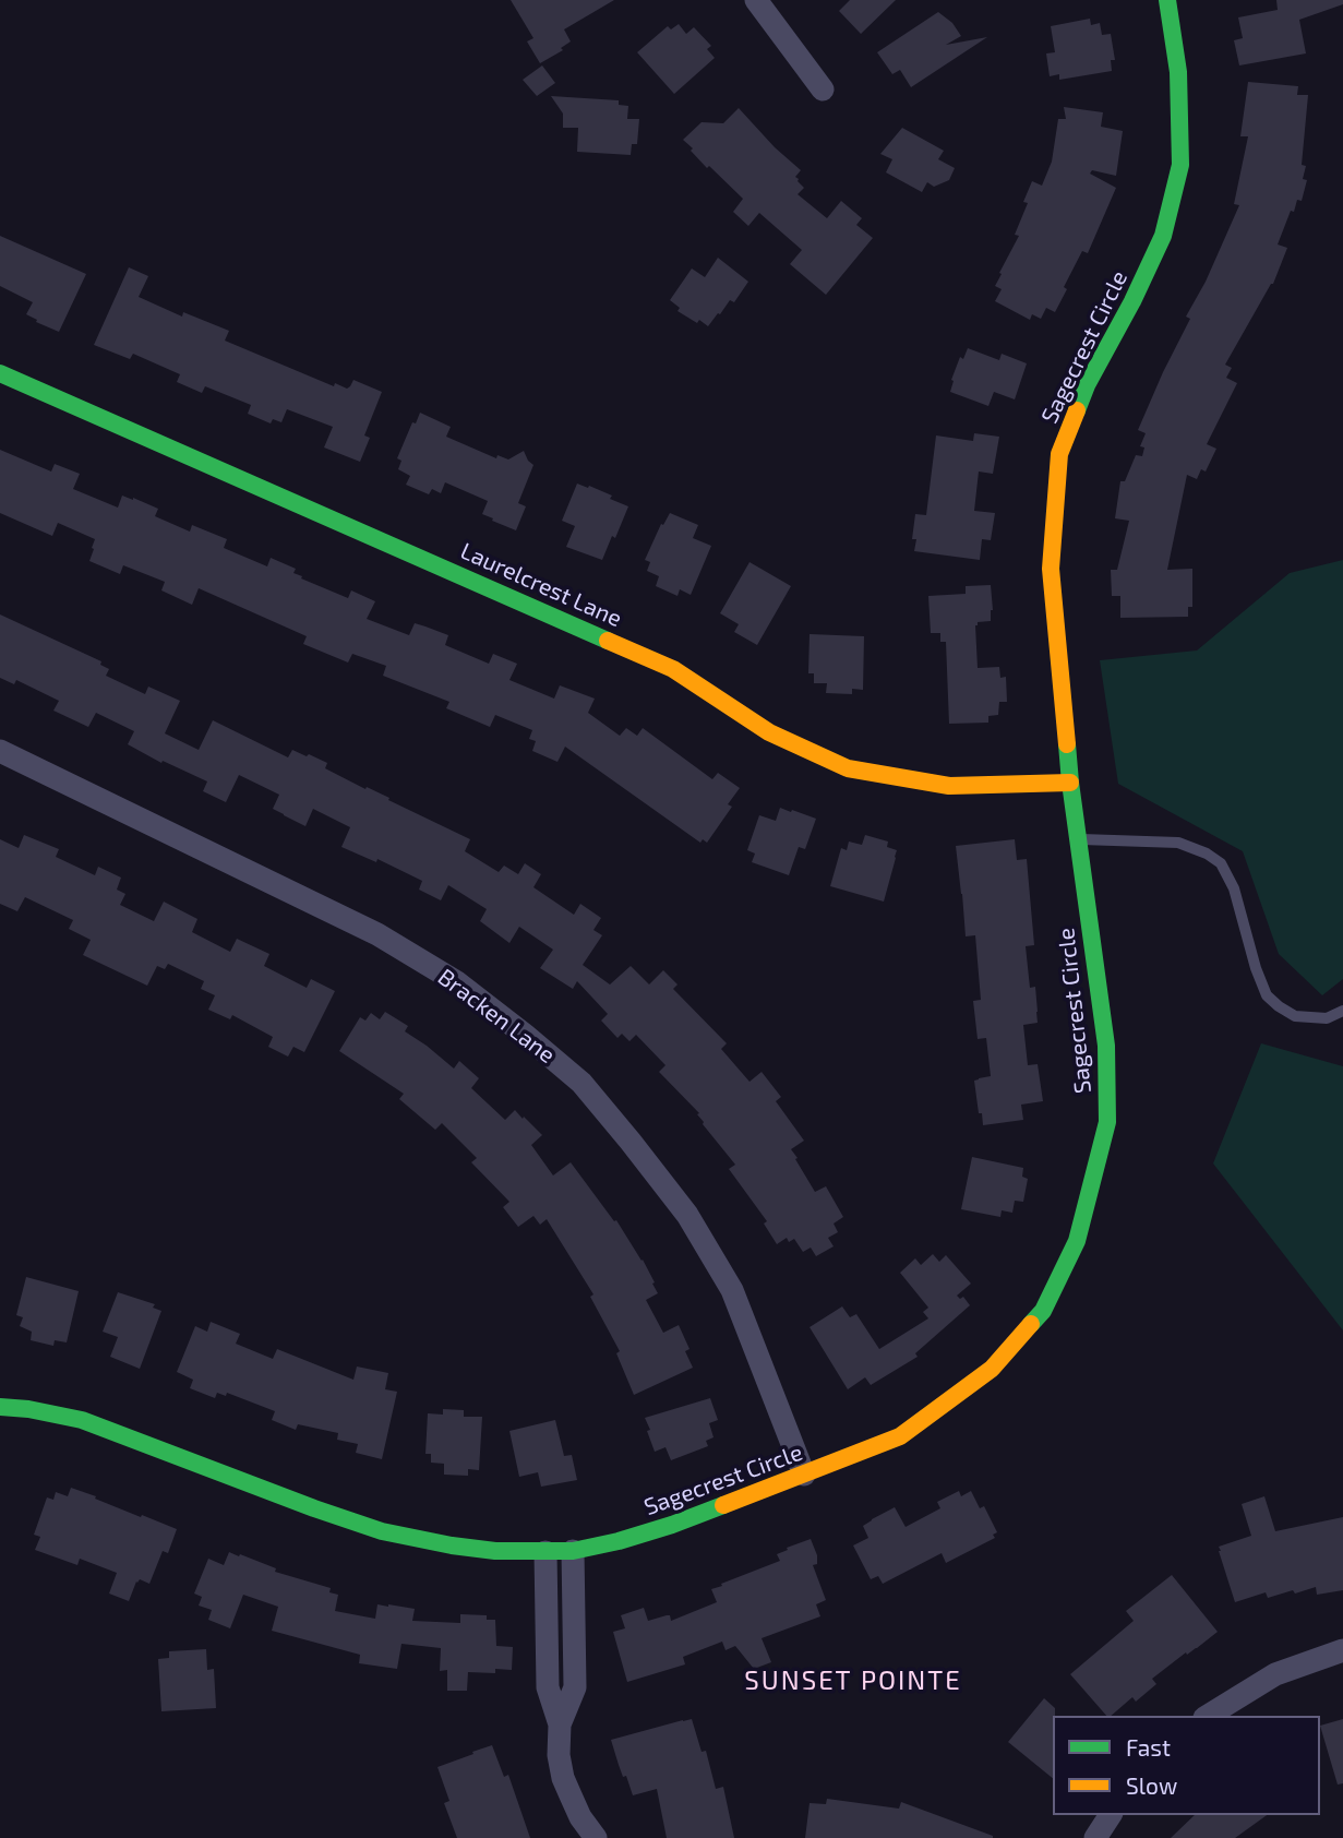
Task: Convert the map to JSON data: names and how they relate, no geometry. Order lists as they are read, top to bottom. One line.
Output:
{"streets":{"street":["Sagecrest Circle","Laurelcrest Lane","Bracken Lane"]},"crossings":[["Sagecrest Circle","Laurelcrest Lane"],["Sagecrest Circle","Bracken Lane"]],"districts":["SUNSET POINTE"],"legend":["Fast","Slow"]}
